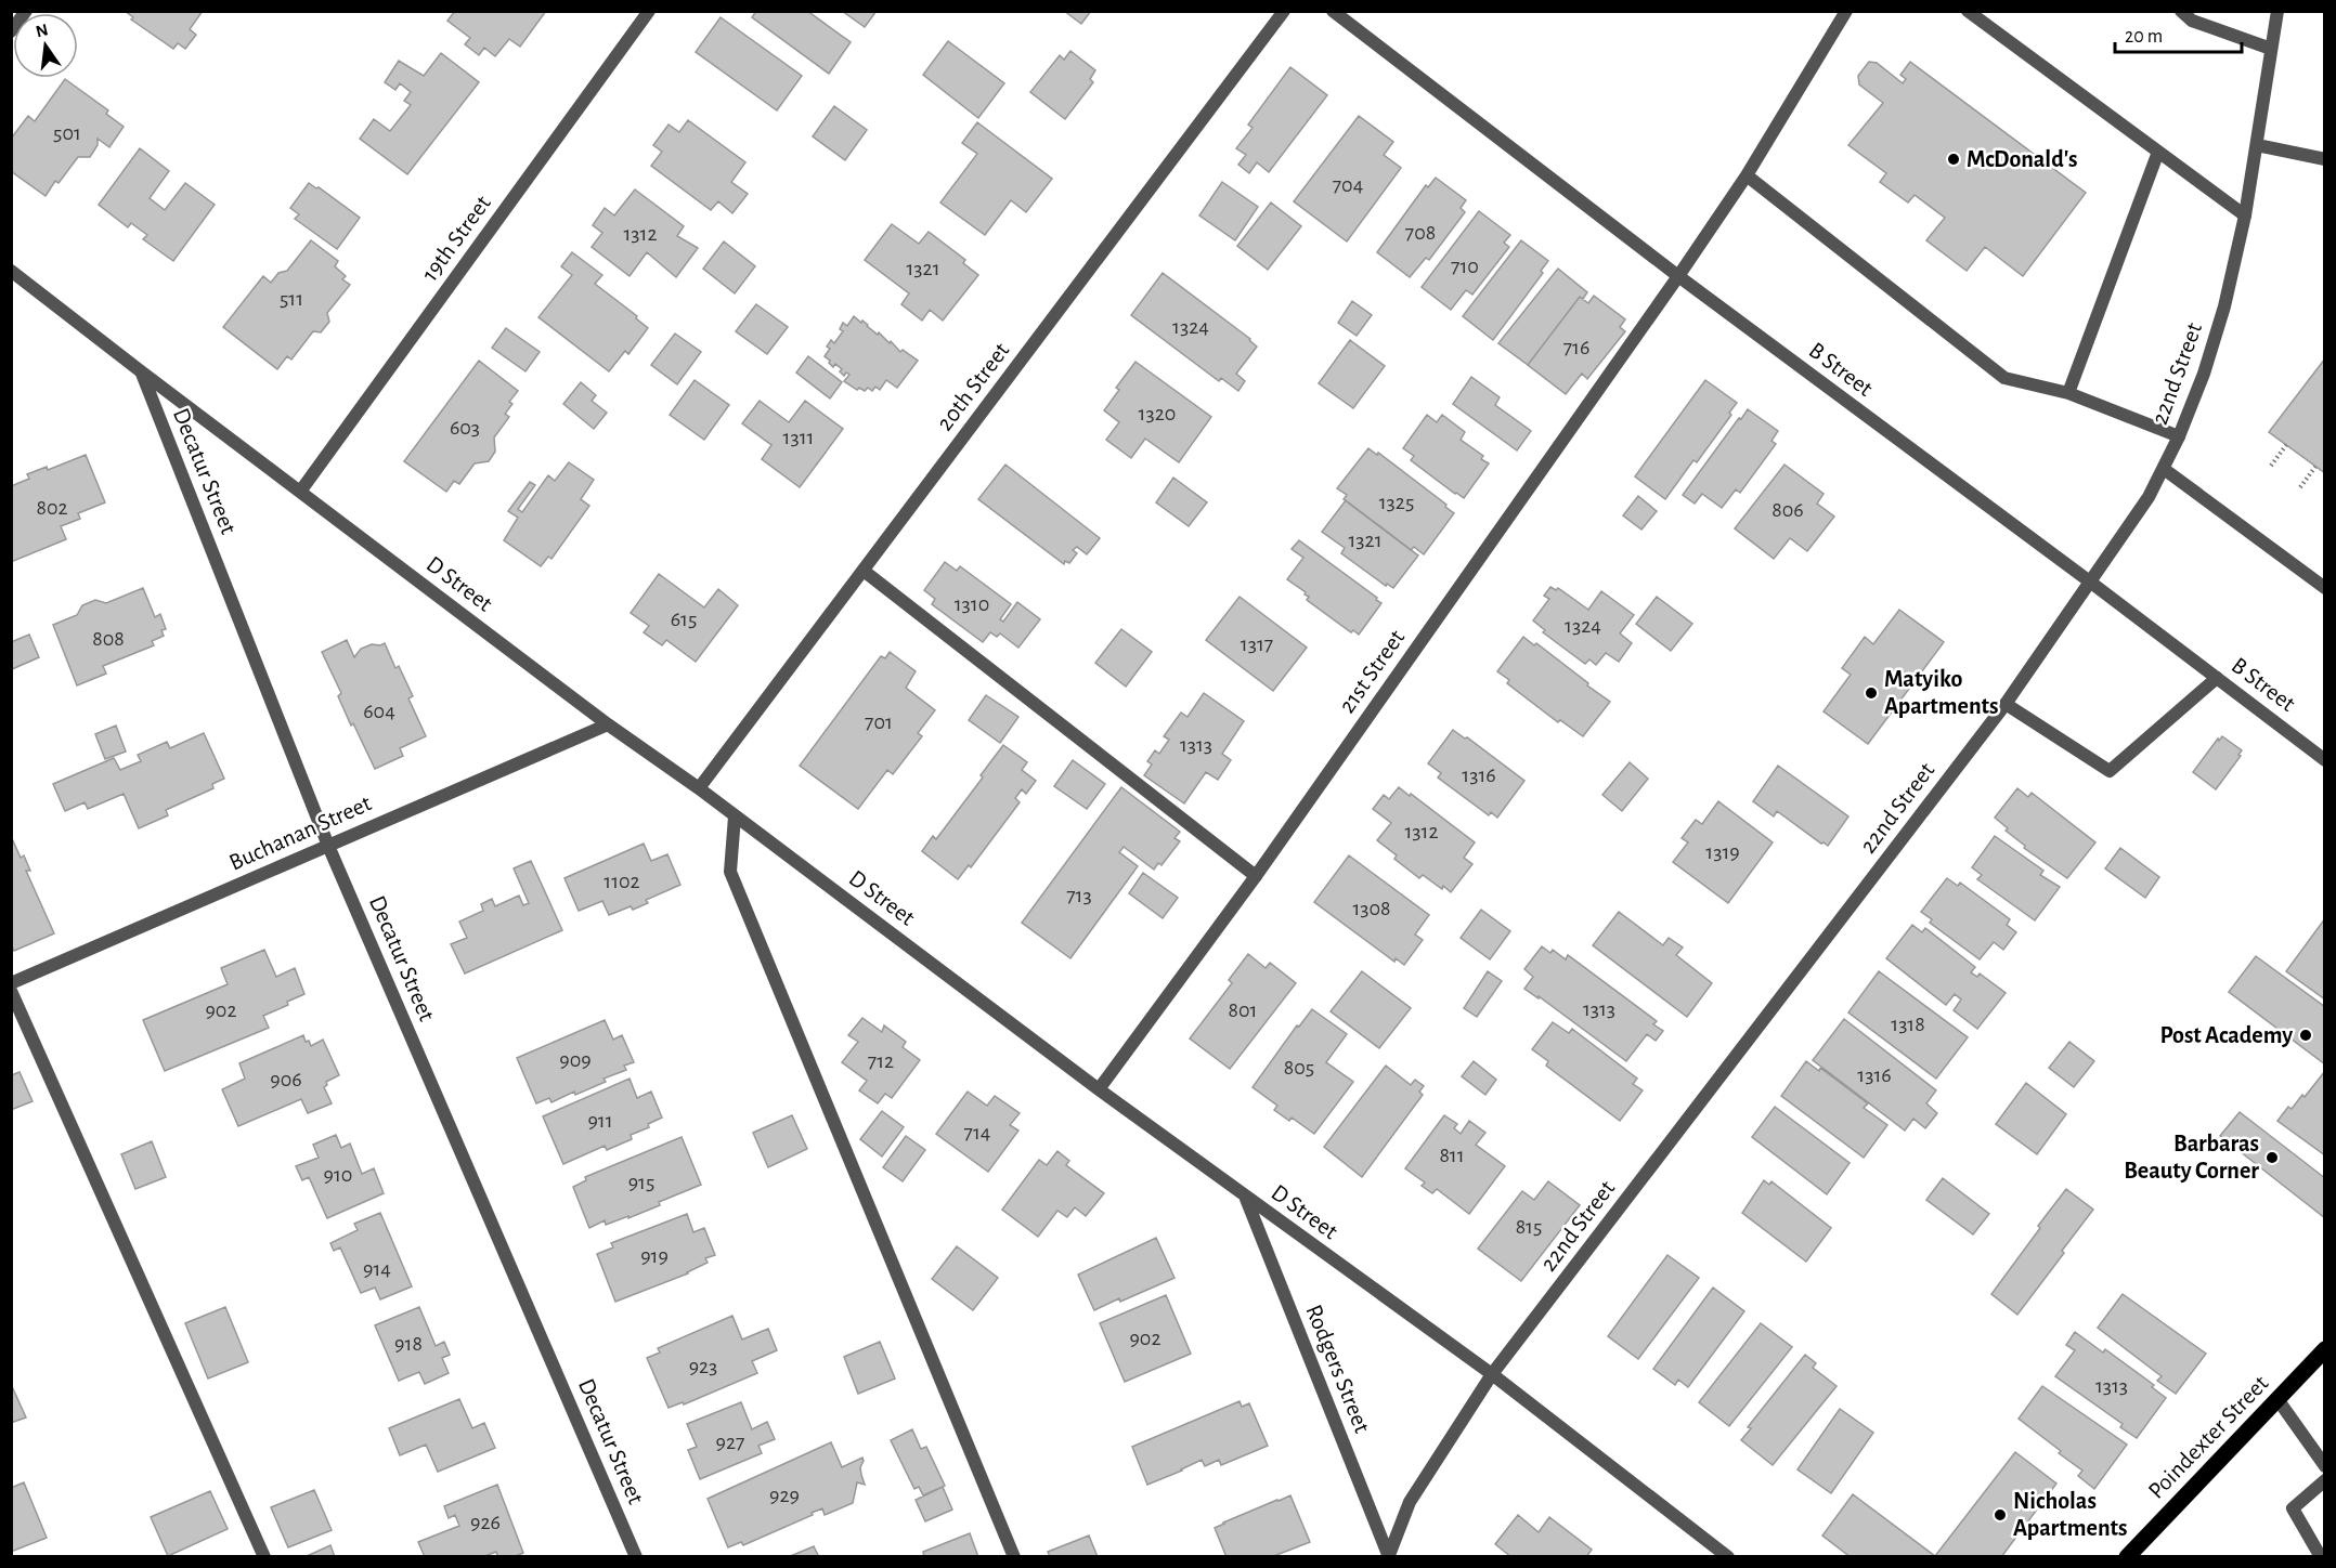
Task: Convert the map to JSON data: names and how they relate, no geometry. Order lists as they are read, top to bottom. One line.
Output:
{"streets":{"main road":["Poindexter Street"],"street":["19th Street","B Street","22nd Street","20th Street","Decatur Street","D Street","21st Street","Buchanan Street","Rodgers Street"]},"crossings":[["19th Street","D Street"],["B Street","22nd Street"],["B Street","21st Street"],["22nd Street","D Street"],["22nd Street","Rodgers Street"],["20th Street","D Street"],["Decatur Street","D Street"],["Decatur Street","Buchanan Street"],["D Street","21st Street"],["D Street","Buchanan Street"],["D Street","Rodgers Street"]],"places":["McDonald's","Matyiko Apartments","Post Academy","Barbaras Beauty Corner","Nicholas Apartments"],"house_numbers":["501","704","708","1312","710","1321","511","1324","716","1320","603","1311","1325","802","806","1321","1310","615","1324","808","1317","604","701","1313","1316","1312","1319","1102","713","1308","1313","902","801","1318","909","712","805","1316","906","911","714","811","910","915","815","919","914","902","918","923","1313","927","929","926"],"scale_bar":"20 m","north":"top"}
